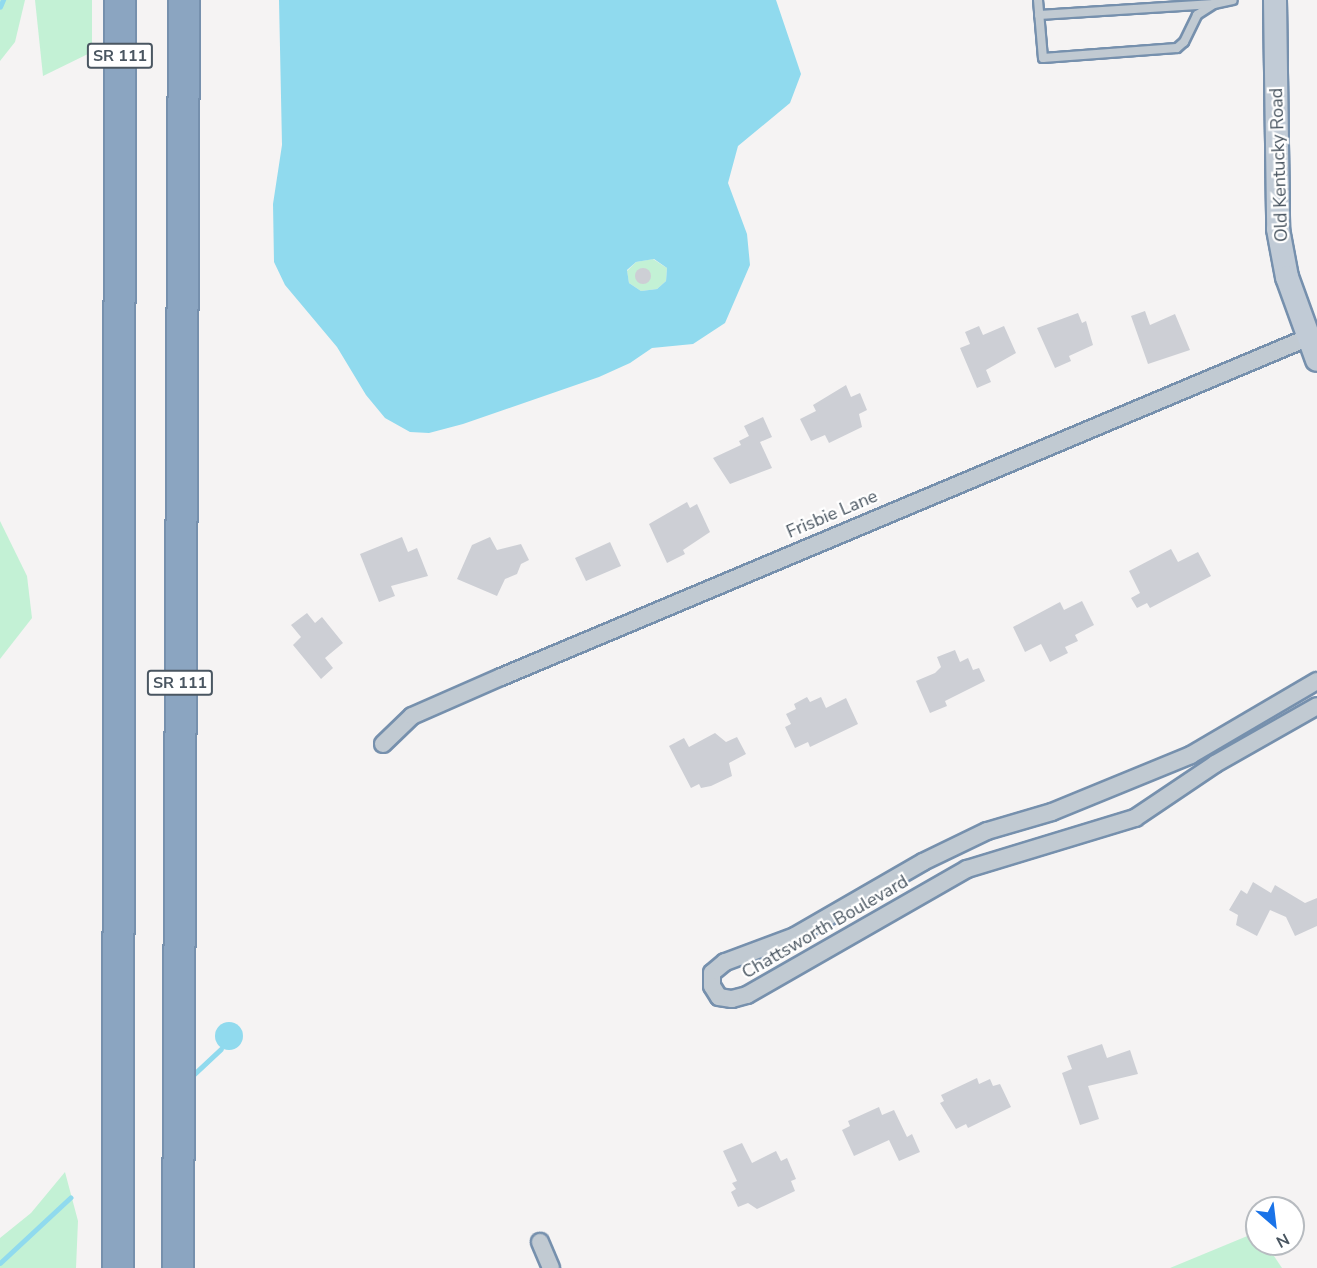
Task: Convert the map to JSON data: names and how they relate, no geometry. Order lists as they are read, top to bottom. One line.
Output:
{"streets":{"highway":["SR 111"],"street":["Old Kentucky Road","Frisbie Lane","Chattsworth Boulevard"]},"crossings":[["Old Kentucky Road","Frisbie Lane"]],"north":"bottom right"}
